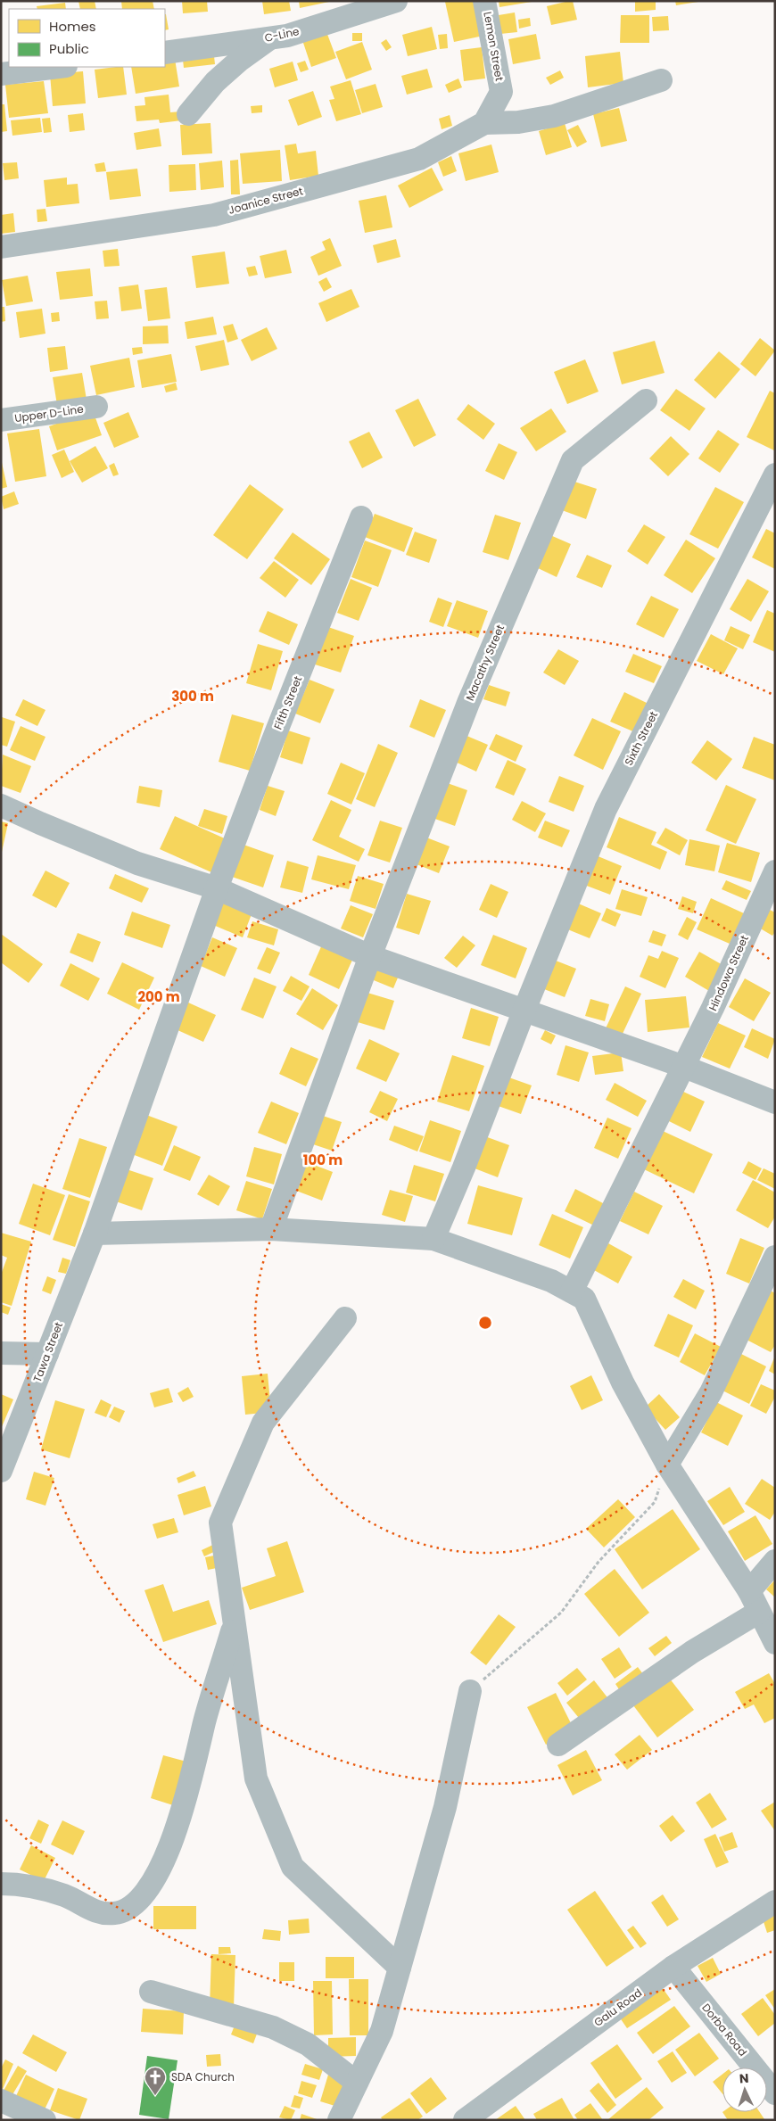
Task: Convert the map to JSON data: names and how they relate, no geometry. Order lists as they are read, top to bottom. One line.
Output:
{"streets":{"street":["C-Line","Lemon Street","Joanice Street","Upper D-Line","Macathy Street","Fifth Street","Sixth Street","Hindowa Street","Tawa Street","Galu Road","Dorba Road"]},"crossings":[["Lemon Street","Joanice Street"],["Fifth Street","Tawa Street"],["Galu Road","Dorba Road"]],"places":{"church":["SDA Church"]},"legend":["Homes","Public"],"north":"top","rings":["300 m","200 m","100 m"]}
